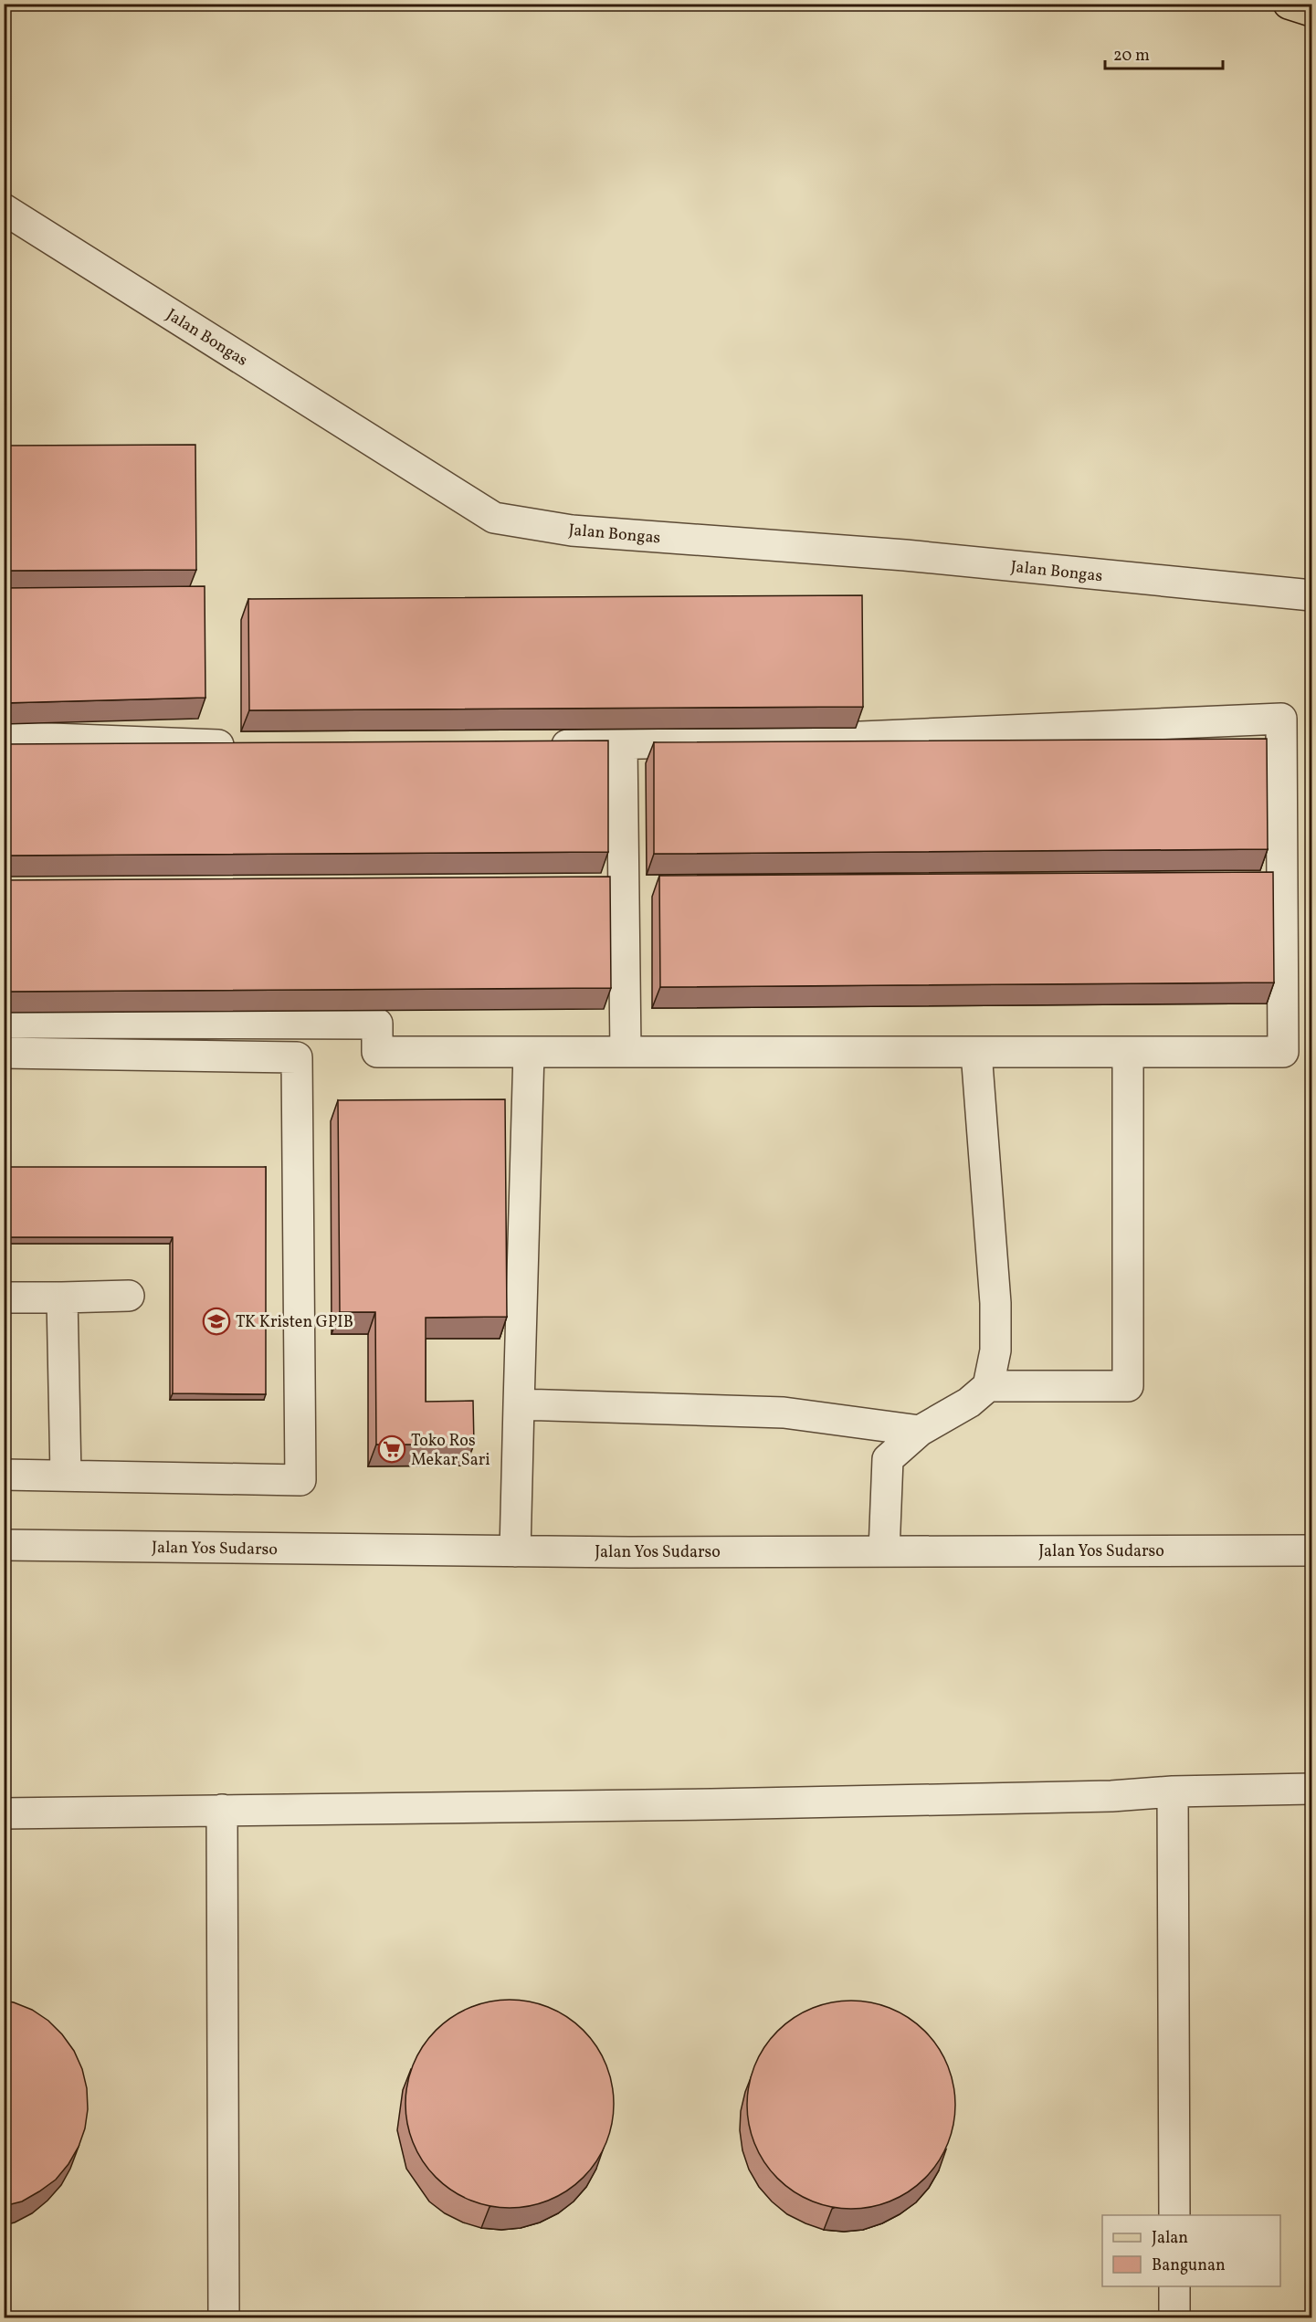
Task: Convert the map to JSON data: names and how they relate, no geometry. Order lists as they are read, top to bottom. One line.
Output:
{"streets":{"street":["Jalan Bongas","Jalan Yos Sudarso"]},"places":{"school or university":["TK Kristen GPIB"],"supermarket":["Toko Ros Mekar Sari"]},"legend":["Jalan","Bangunan"],"scale_bar":"20 m"}
